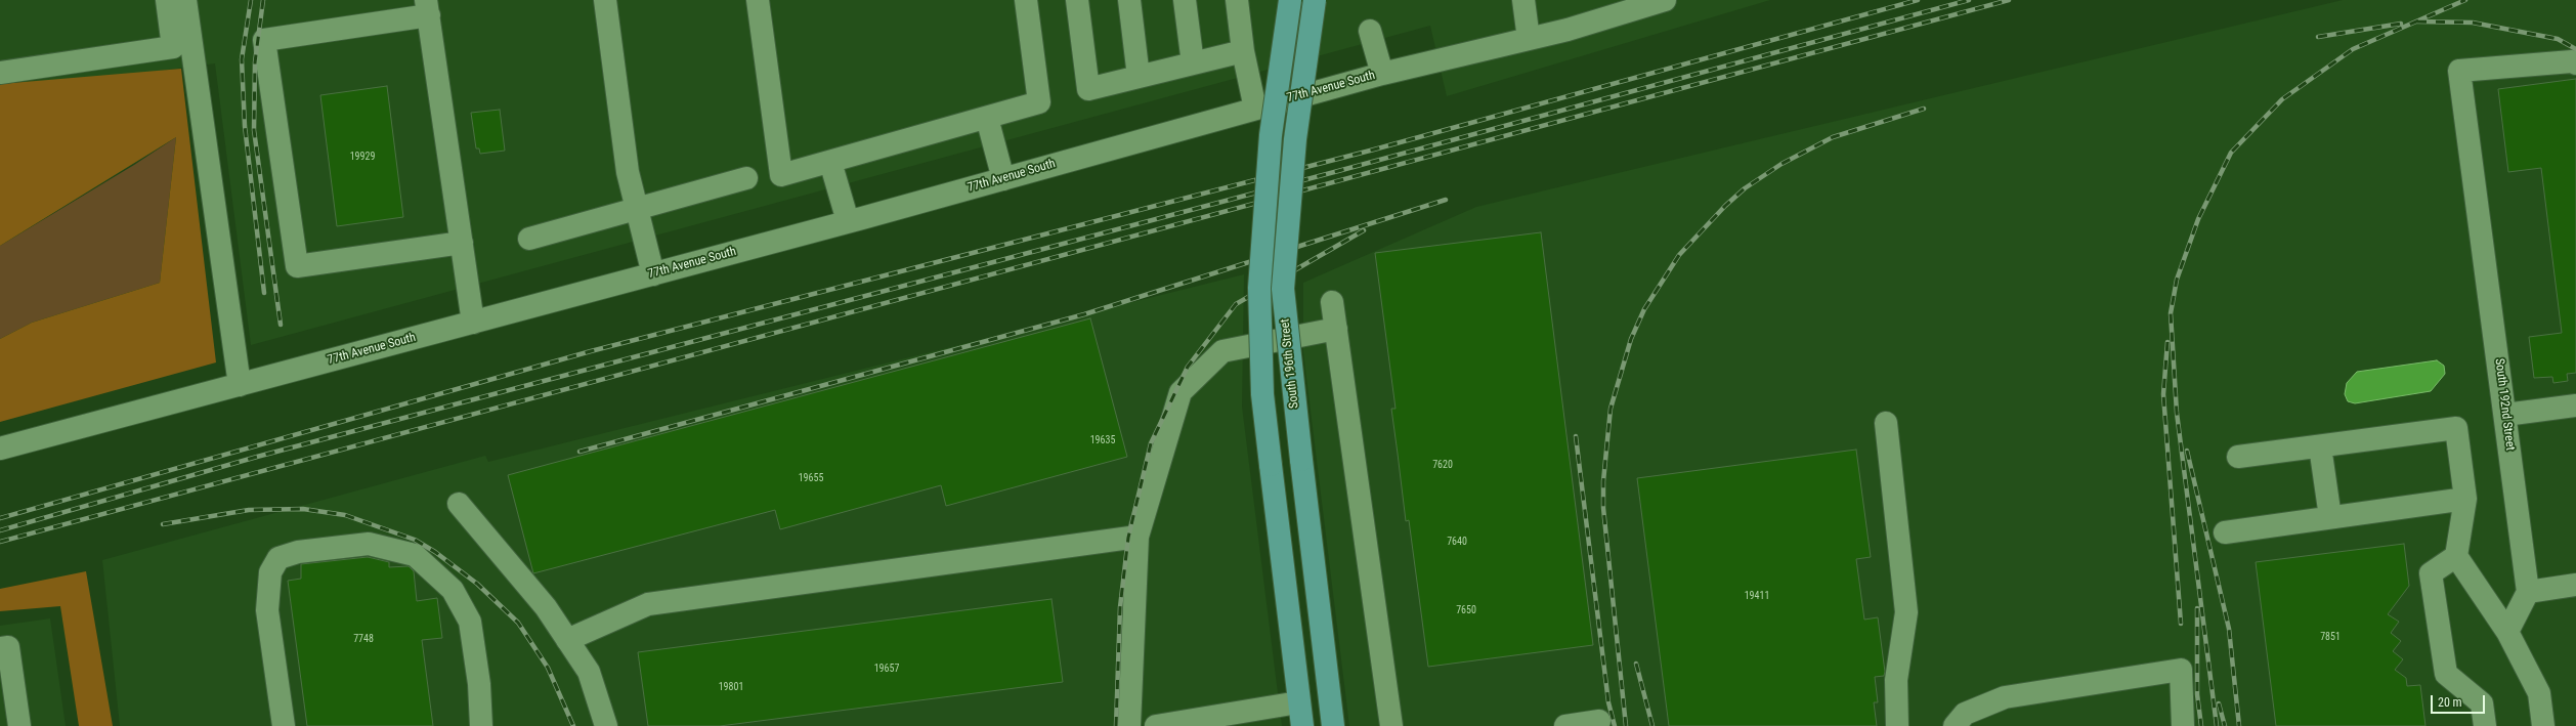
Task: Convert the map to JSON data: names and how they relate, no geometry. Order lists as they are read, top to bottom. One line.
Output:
{"streets":{"main road":["South 196th Street"],"street":["77th Avenue South","South 192nd Street"]},"house_numbers":["19929","19635","7620","19655","7640","19411","7650","7851","7748","19657","19801"],"scale_bar":"20 m"}
